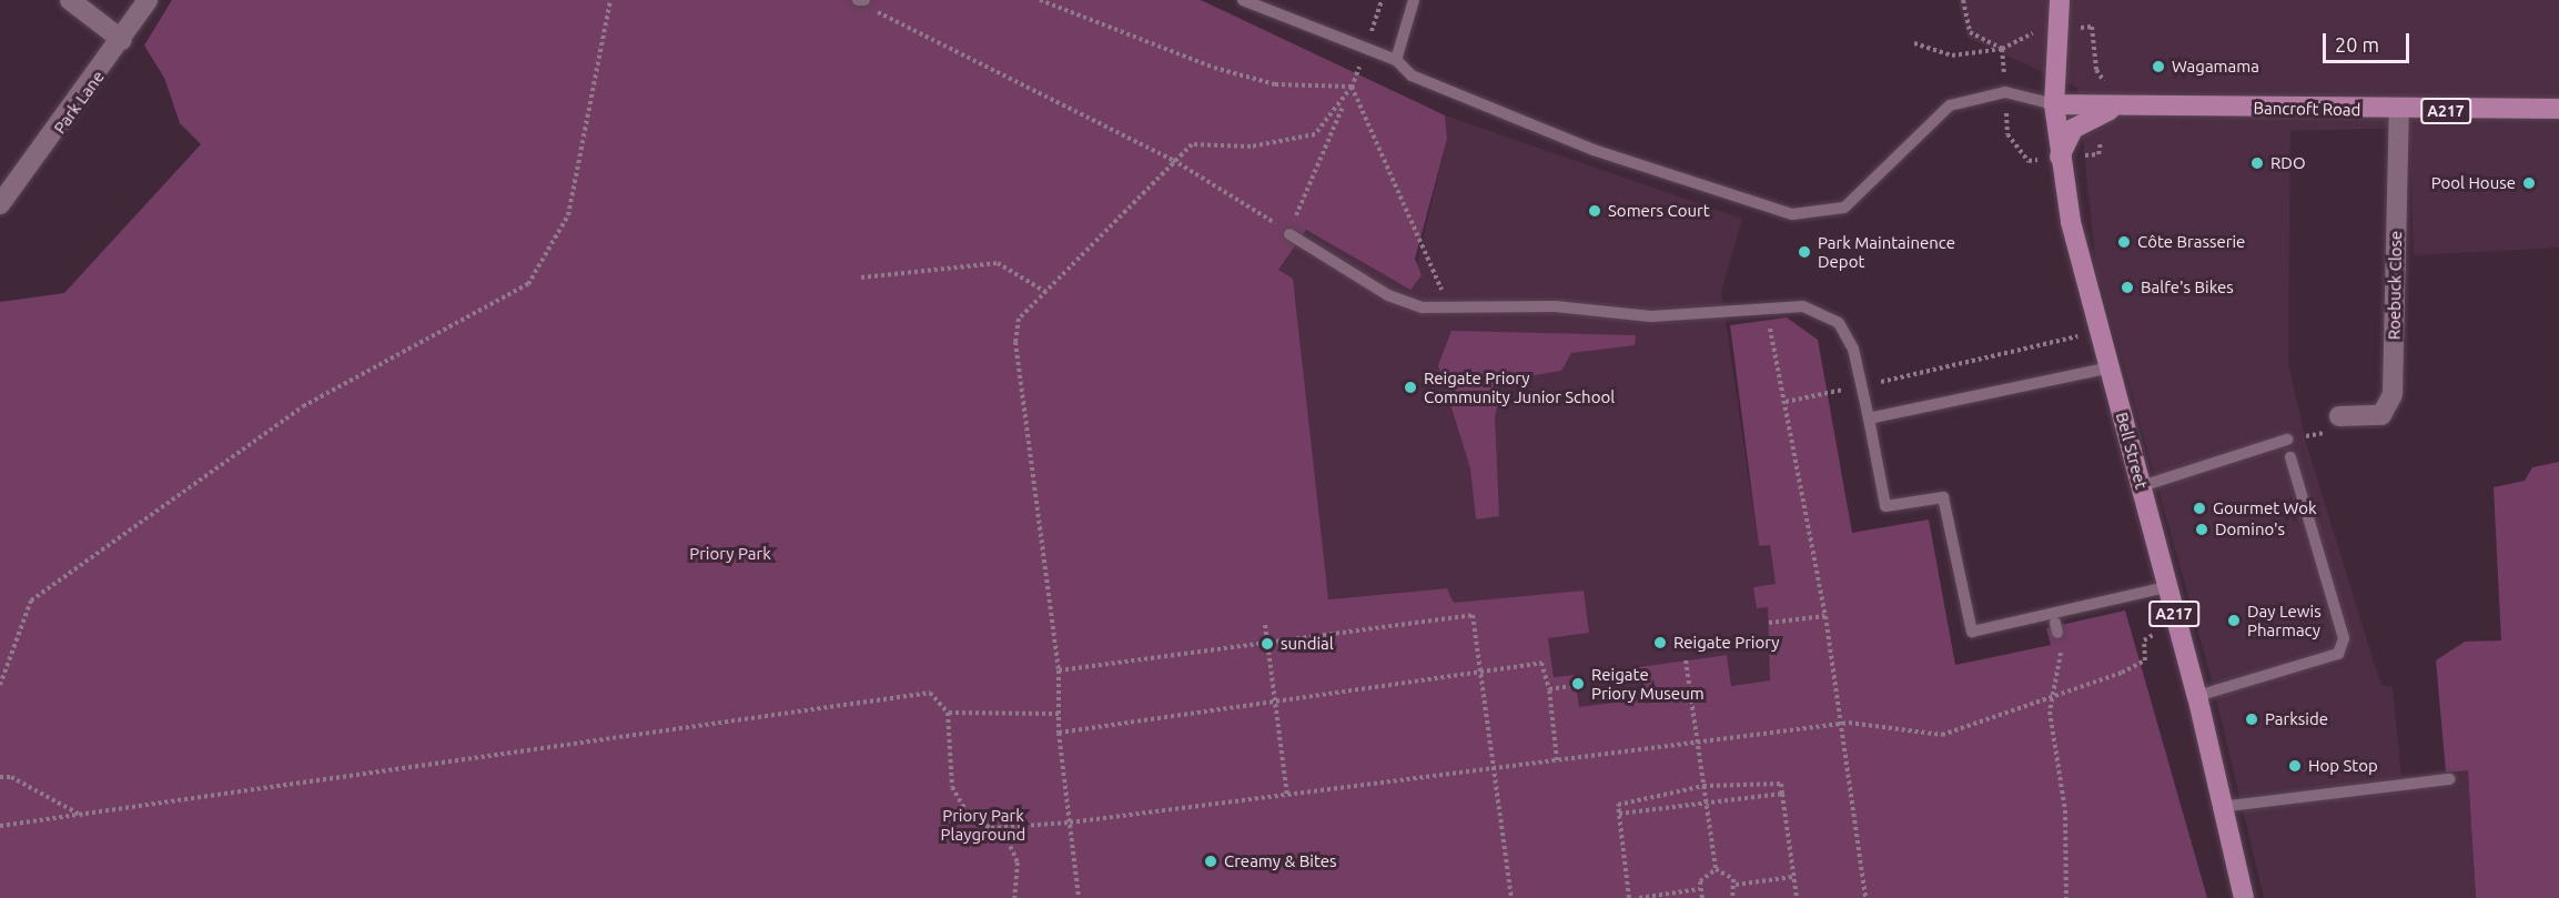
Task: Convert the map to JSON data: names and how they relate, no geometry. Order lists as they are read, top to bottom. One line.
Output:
{"streets":{"main road":["Bancroft Road","A217","Bell Street"],"street":["Park Lane","Roebuck Close"]},"crossings":[["Bancroft Road","Roebuck Close"],["Bancroft Road","Bell Street"]],"parks":["Priory Park","Priory Park Playground"],"places":["Wagamama","RDO","Pool House","Somers Court","Côte Brasserie","Park Maintainence Depot","Balfe's Bikes","Reigate Priory Community Junior School","Gourmet Wok","Domino's","Day Lewis Pharmacy","Reigate Priory","sundial","Reigate Priory Museum","Parkside","Hop Stop","Creamy & Bites"],"scale_bar":"20 m"}
